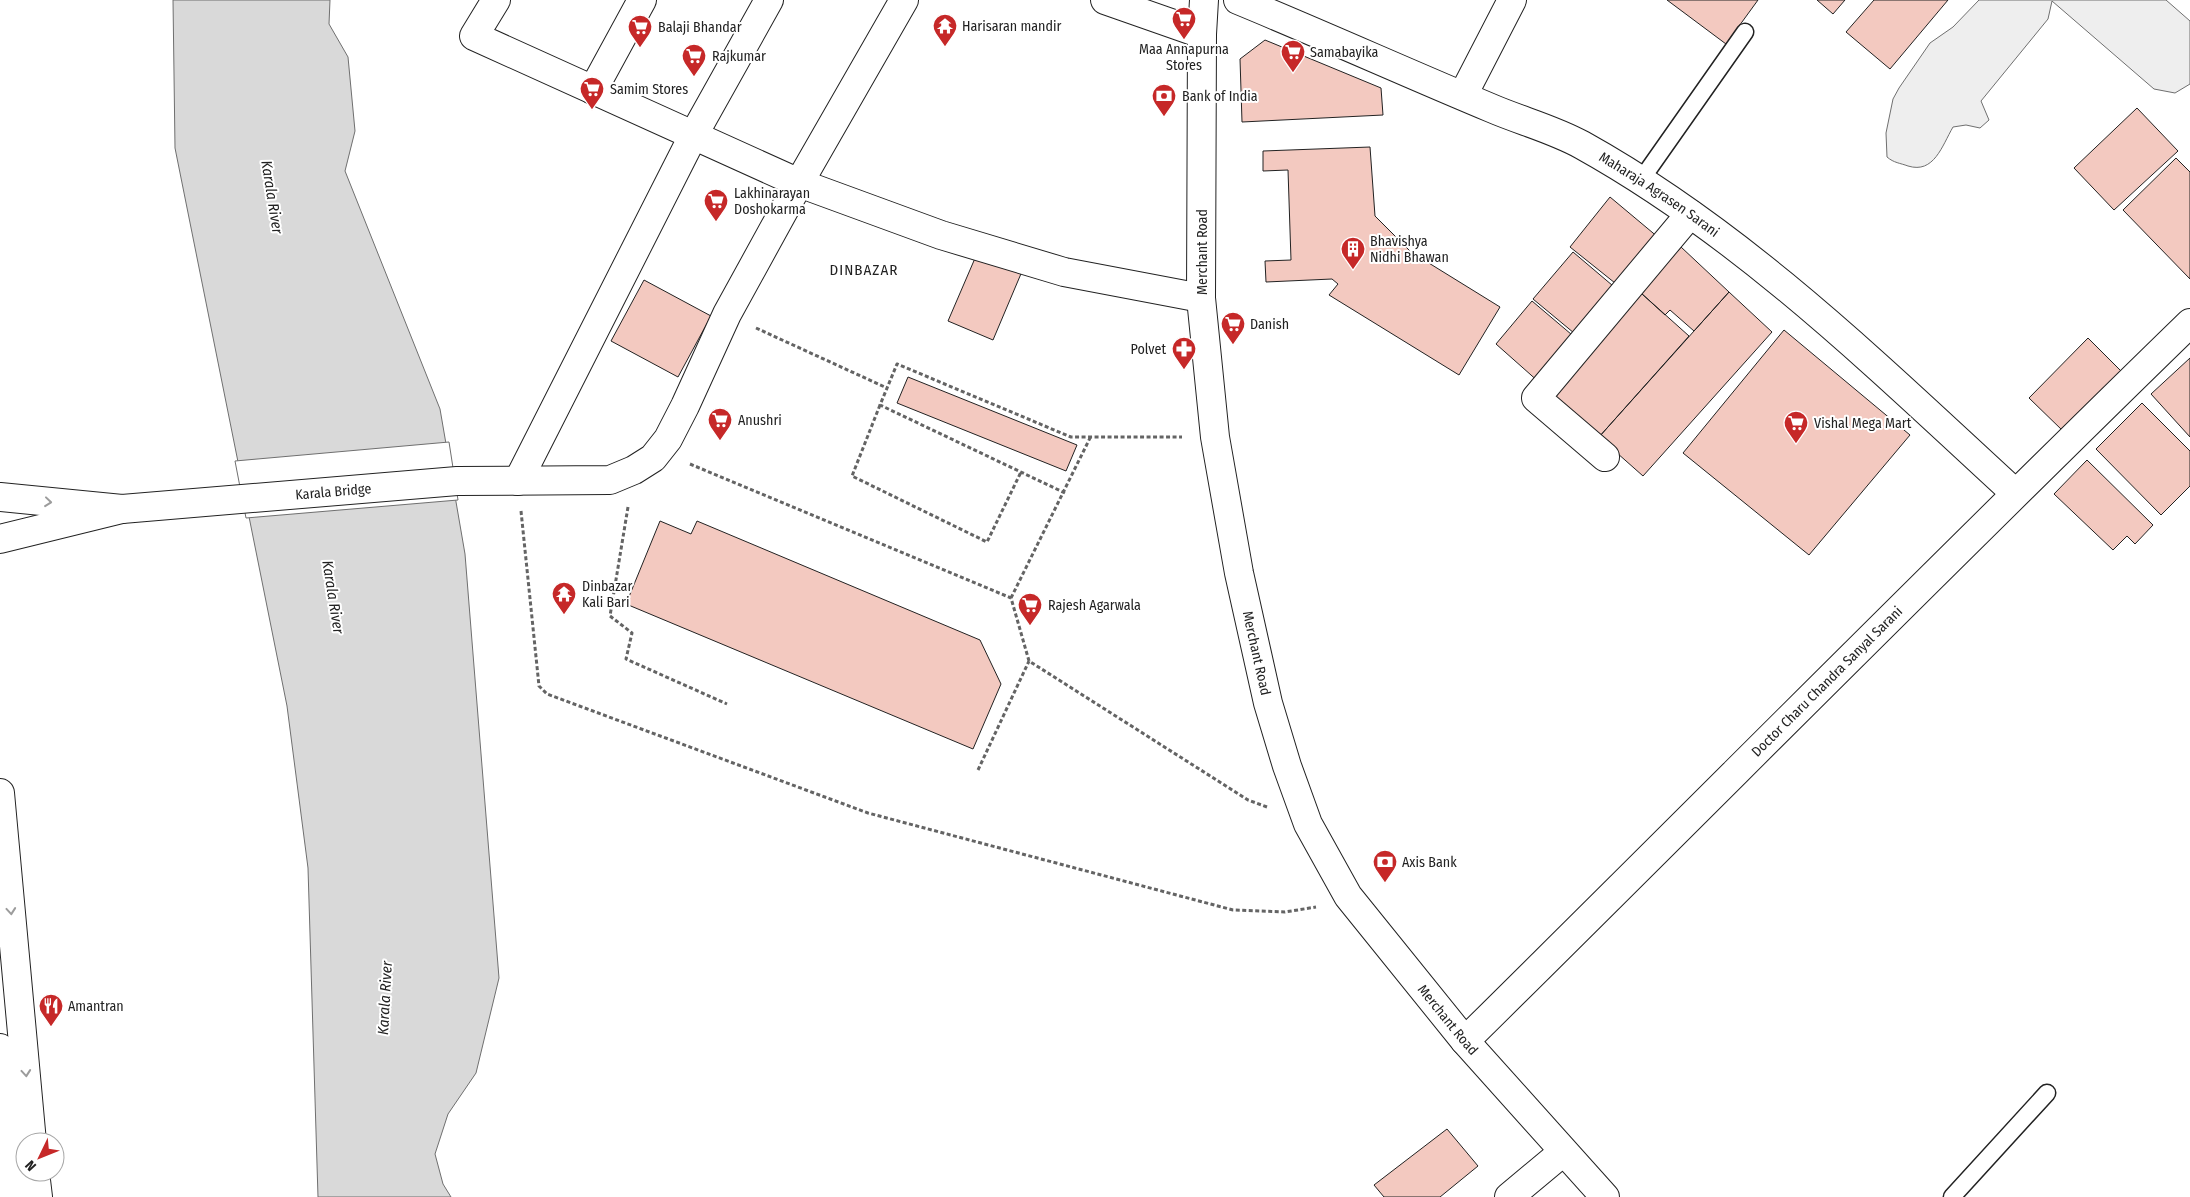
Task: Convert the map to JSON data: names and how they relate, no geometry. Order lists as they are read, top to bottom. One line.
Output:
{"streets":{"street":["Maharaja Agrasen Sarani","Merchant Road","Karala Bridge","Doctor Charu Chandra Sanyal Sarani"]},"crossings":[["Maharaja Agrasen Sarani","Doctor Charu Chandra Sanyal Sarani"],["Merchant Road","Doctor Charu Chandra Sanyal Sarani"]],"districts":["DINBAZAR"],"water":["Karala River"],"places":{"supermarket":["Maa Annapurna Stores","Balaji Bhandar","Samabayika","Rajkumar","Samim Stores","Lakhinarayan Doshokarma","Danish","Anushri","Vishal Mega Mart","Rajesh Agarwala"],"temple":["Harisaran mandir","Dinbazar Kali Bari"],"bank":["Bank of India","Axis Bank"],"building":["Bhavishya Nidhi Bhawan"],"pharmacy":["Polvet"],"restaurant":["Amantran"]},"north":"bottom left"}
